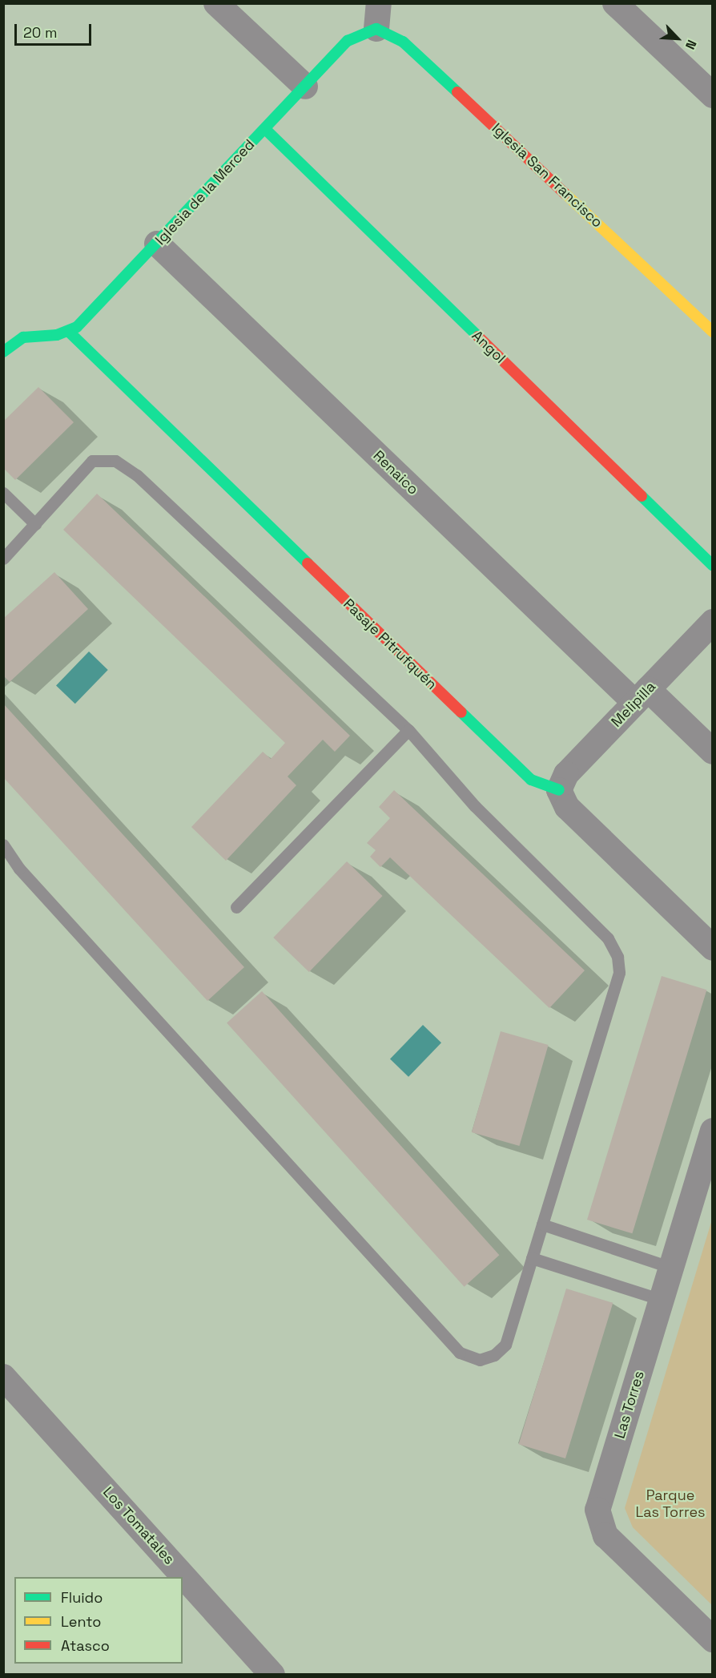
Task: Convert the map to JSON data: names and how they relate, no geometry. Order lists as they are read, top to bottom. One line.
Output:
{"streets":{"street":["Iglesia San Francisco","Iglesia de la Merced","Angol","Renaico","Pasaje Pitrufquén","Melipilla","Las Torres","Los Tomatales"]},"crossings":[["Iglesia San Francisco","Iglesia de la Merced"],["Iglesia de la Merced","Angol"],["Iglesia de la Merced","Renaico"],["Iglesia de la Merced","Pasaje Pitrufquén"],["Renaico","Melipilla"],["Pasaje Pitrufquén","Melipilla"]],"parks":["Parque Las Torres"],"legend":["Fluido","Lento","Atasco"],"scale_bar":"20 m","north":"bottom right"}
